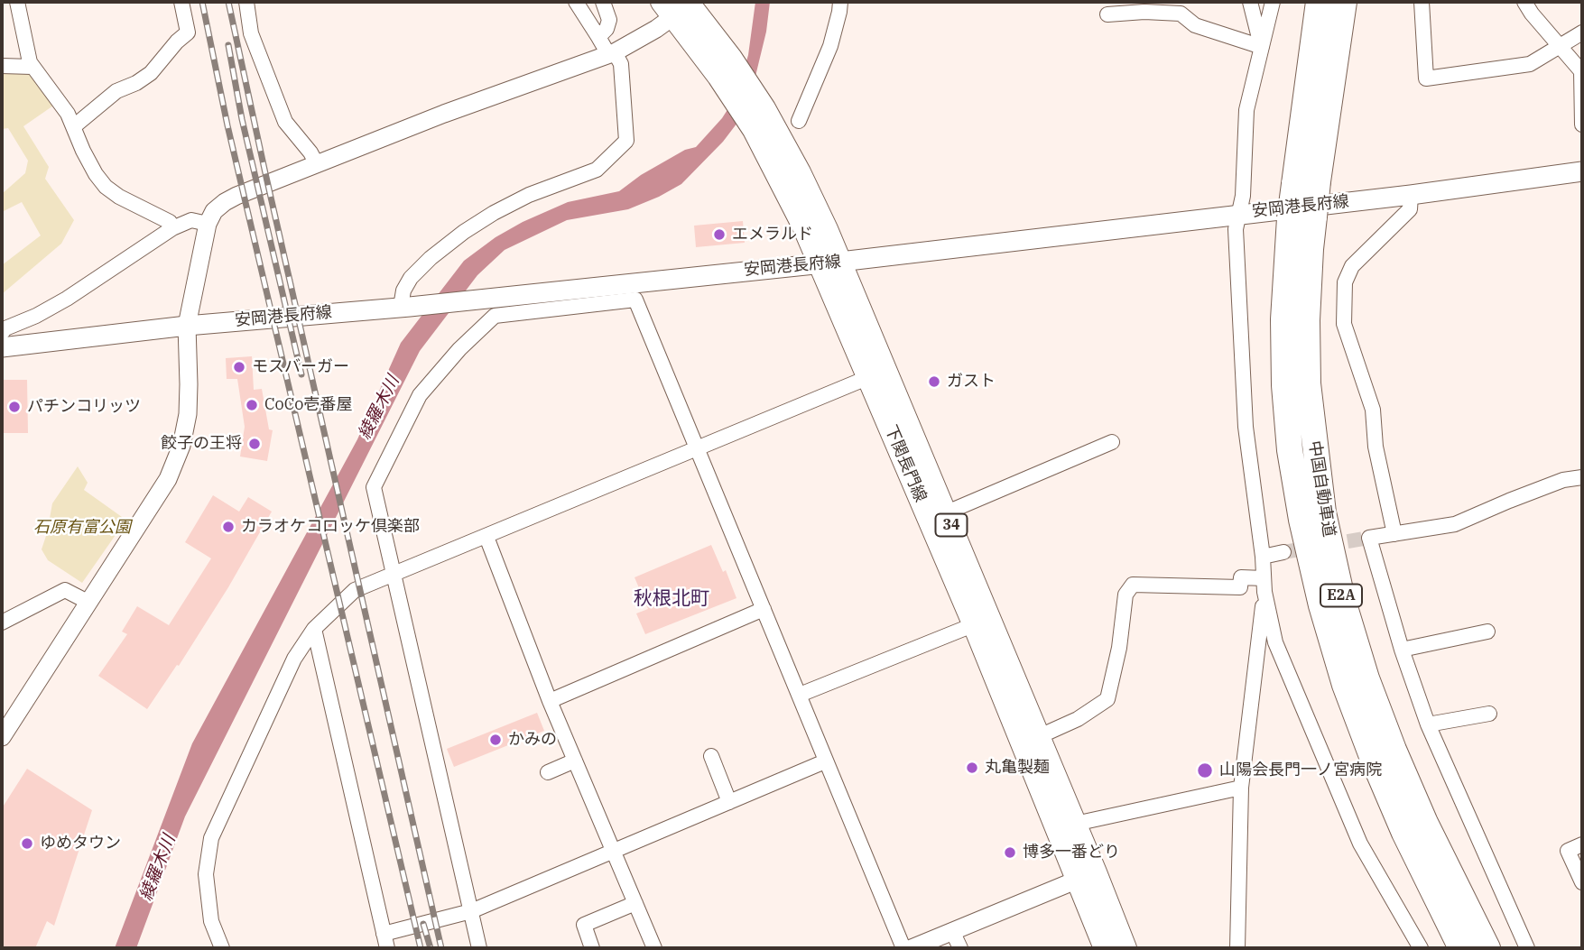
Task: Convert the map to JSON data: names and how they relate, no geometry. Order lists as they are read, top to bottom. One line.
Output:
{"streets":{"highway":["中国自動車道","E2A"],"main road":["安岡港長府線","下関長門線","34"]},"crossings":[["安岡港長府線","下関長門線"]],"districts":["秋根北町"],"water":["綾羅木川"],"parks":["石原有富公園"],"places":["エメラルド","モスバーガー","ガスト","CoCo壱番屋","パチンコリッツ","餃子の王将","カラオケコロッケ倶楽部","かみの","丸亀製麺","山陽会長門一ノ宮病院","ゆめタウン","博多一番どり"]}
